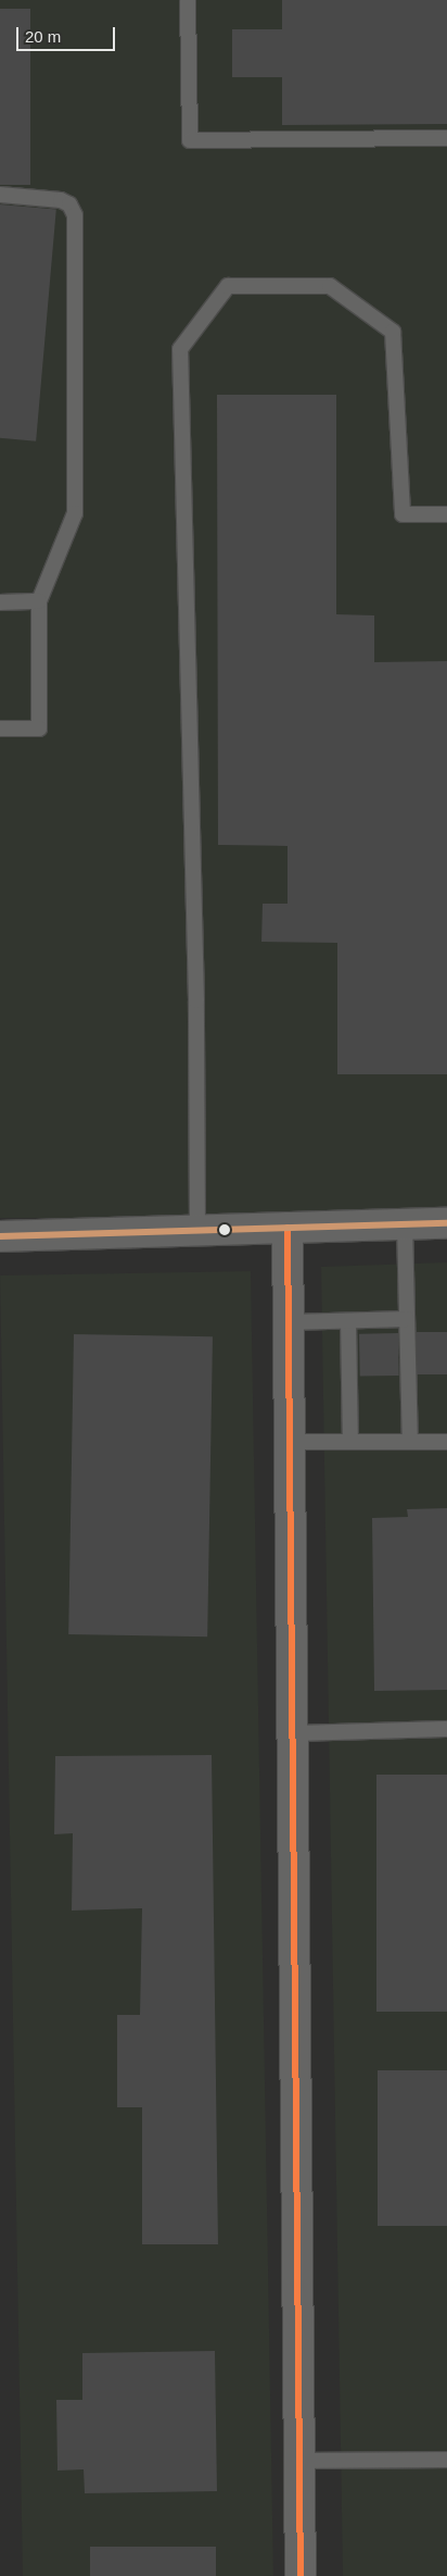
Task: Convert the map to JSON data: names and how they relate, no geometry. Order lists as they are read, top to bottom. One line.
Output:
{"scale_bar":"20 m"}
